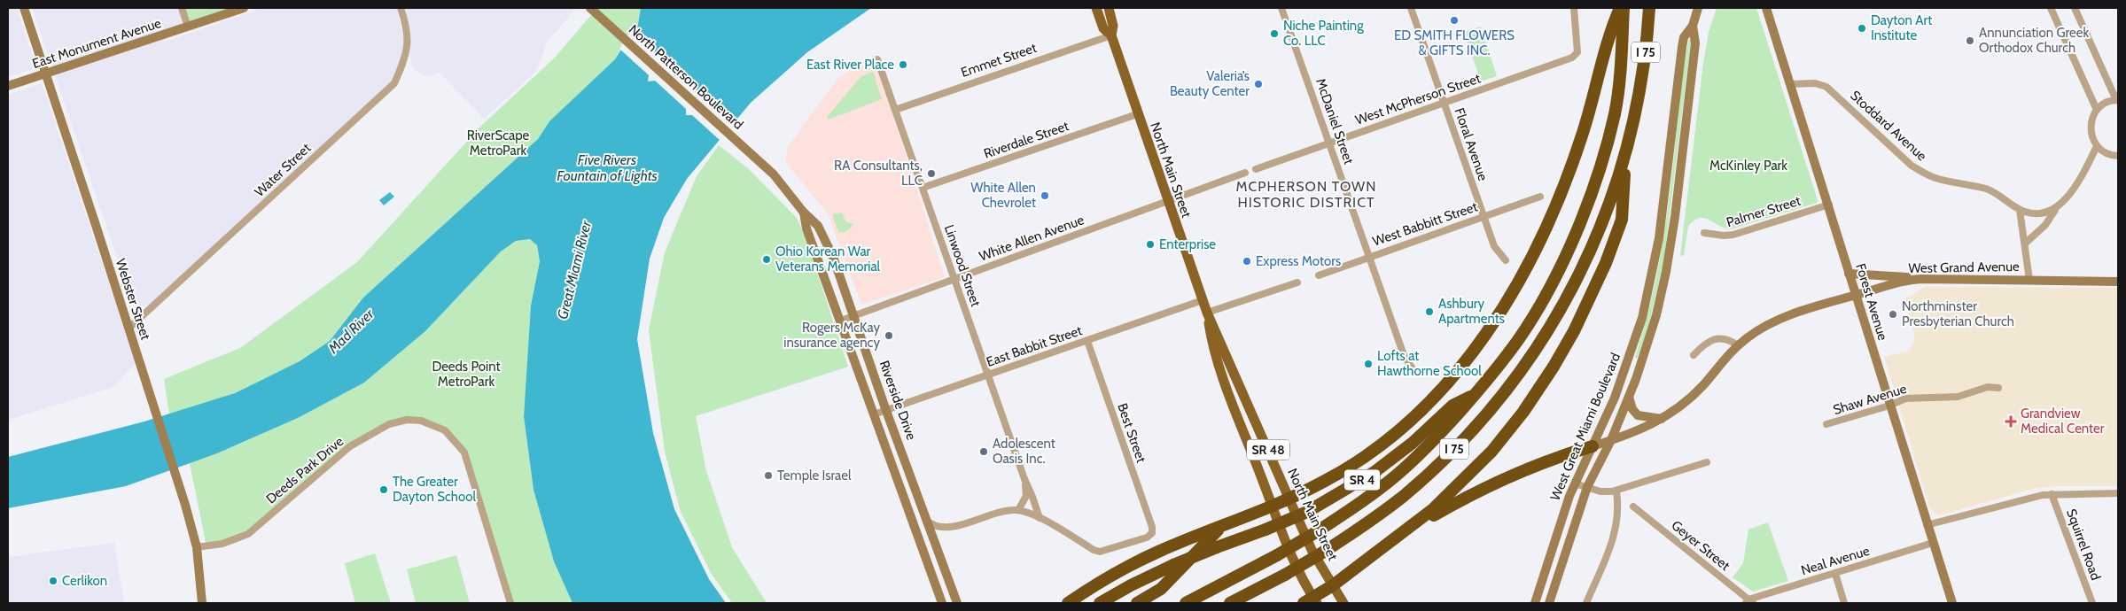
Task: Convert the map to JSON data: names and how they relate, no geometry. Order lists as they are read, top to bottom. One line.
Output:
{"streets":{"highway":["I 75","SR 4"],"main road":["East Monument Avenue","North Patterson Boulevard","North Main Street","West Grand Avenue","Webster Street","Forest Avenue","Riverside Drive","West Great Miami Boulevard","SR 48"],"street":["Emmet Street","West McPherson Street","McDaniel Street","Stoddard Avenue","Riverdale Street","Floral Avenue","Water Street","Palmer Street","West Babbitt Street","White Allen Avenue","Linwood Street","East Babbit Street","Shaw Avenue","Best Street","Deeds Park Drive","Squirrel Road","Geyer Street","Neal Avenue"]},"crossings":[["East Monument Avenue","Webster Street"],["I 75","SR 4"],["Emmet Street","North Main Street"],["Emmet Street","Linwood Street"],["North Patterson Boulevard","Riverside Drive"],["West McPherson Street","McDaniel Street"],["West McPherson Street","Floral Avenue"],["McDaniel Street","West Babbitt Street"],["Stoddard Avenue","Forest Avenue"],["Riverdale Street","North Main Street"],["Riverdale Street","Linwood Street"],["Floral Avenue","West Babbitt Street"],["Water Street","Webster Street"],["North Main Street","White Allen Avenue"],["North Main Street","East Babbit Street"],["Palmer Street","Forest Avenue"],["White Allen Avenue","Linwood Street"],["White Allen Avenue","Riverside Drive"],["Linwood Street","East Babbit Street"],["Linwood Street","Best Street"],["West Grand Avenue","Forest Avenue"],["West Grand Avenue","West Great Miami Boulevard"],["Webster Street","Deeds Park Drive"],["Forest Avenue","Shaw Avenue"],["Forest Avenue","Neal Avenue"],["East Babbit Street","Riverside Drive"],["East Babbit Street","Best Street"],["Geyer Street","Neal Avenue"]],"districts":["MCPHERSON TOWN HISTORIC DISTRICT"],"water":["Five Rivers Fountain of Lights","Great Miami River","Mad River"],"parks":["RiverScape MetroPark","McKinley Park","Deeds Point MetroPark"],"places":{"other":["ED SMITH FLOWERS & GIFTS INC.","Dayton Art Institute","Niche Painting Co. LLC","Annunciation Greek Orthodox Church","East River Place","Valeria’s Beauty Center","RA Consultants, LLC","White Allen Chevrolet","Enterprise","Ohio Korean War Veterans Memorial","Express Motors","Ashbury Apartments","Northminster Presbyterian Church","Rogers McKay insurance agency","Lofts at Hawthorne School","Adolescent Oasis Inc.","Temple Israel","The Greater Dayton School","Cerlikon"],"health":["Grandview Medical Center"]}}
